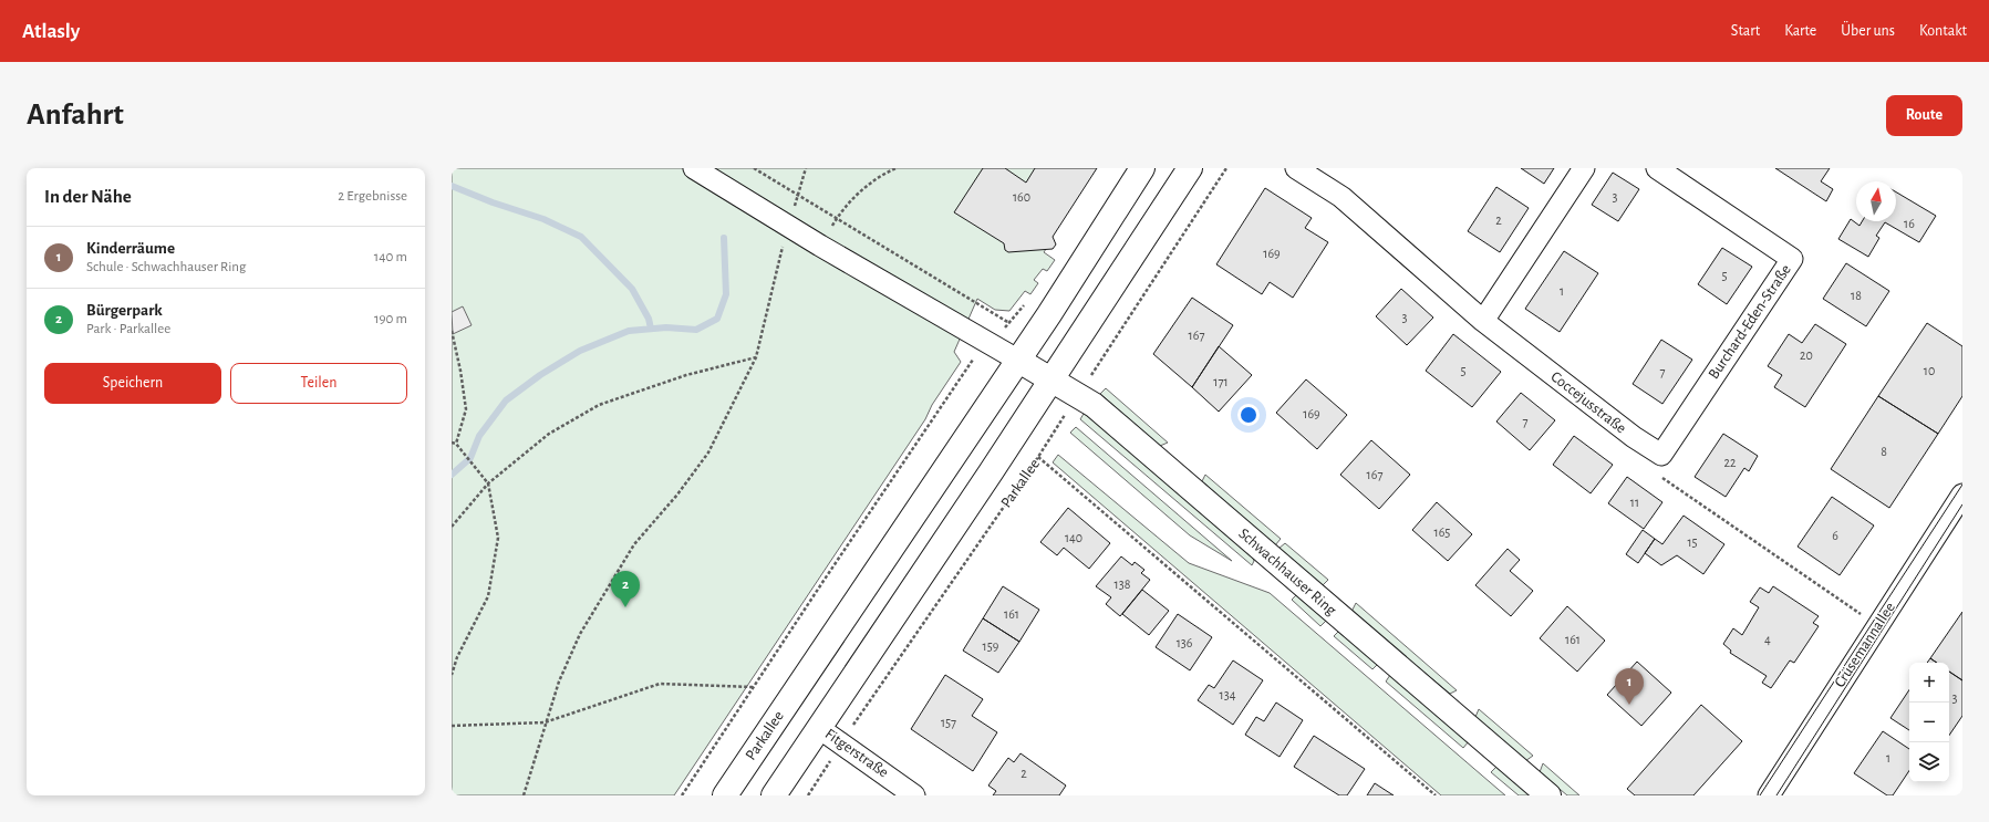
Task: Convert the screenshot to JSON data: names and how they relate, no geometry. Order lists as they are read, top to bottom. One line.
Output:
{"streets":{"main road":["Parkallee","Schwachhauser Ring"],"street":["Burchard-Eden-Straße","Coccejusstraße","Crüsemannallee","Fitgerstraße"]},"crossings":[["Burchard-Eden-Straße","Coccejusstraße"],["Parkallee","Schwachhauser Ring"],["Parkallee","Fitgerstraße"]],"house_numbers":["160","3","2","16","169","5","1","18","3","167","20","5","10","7","171","169","7","8","22","167","11","165","6","140","15","138","161","161","4","136","159","134","3","157","1","2"],"north":"top","page":{"header":"Atlasly","nav":["Start","Karte","Über uns","Kontakt"],"buttons":["Route",["Speichern","Teilen"]],"title":"Anfahrt","heading":["In der Nähe","2 Ergebnisse"],"list":[{"mark":"1","name":"Kinderräume","note":"Schule · Schwachhauser Ring","value":"140 m"},{"mark":"2","name":"Bürgerpark","note":"Park · Parkallee","value":"190 m"}],"pins":["2","1"],"map_buttons":["+","−"]}}
